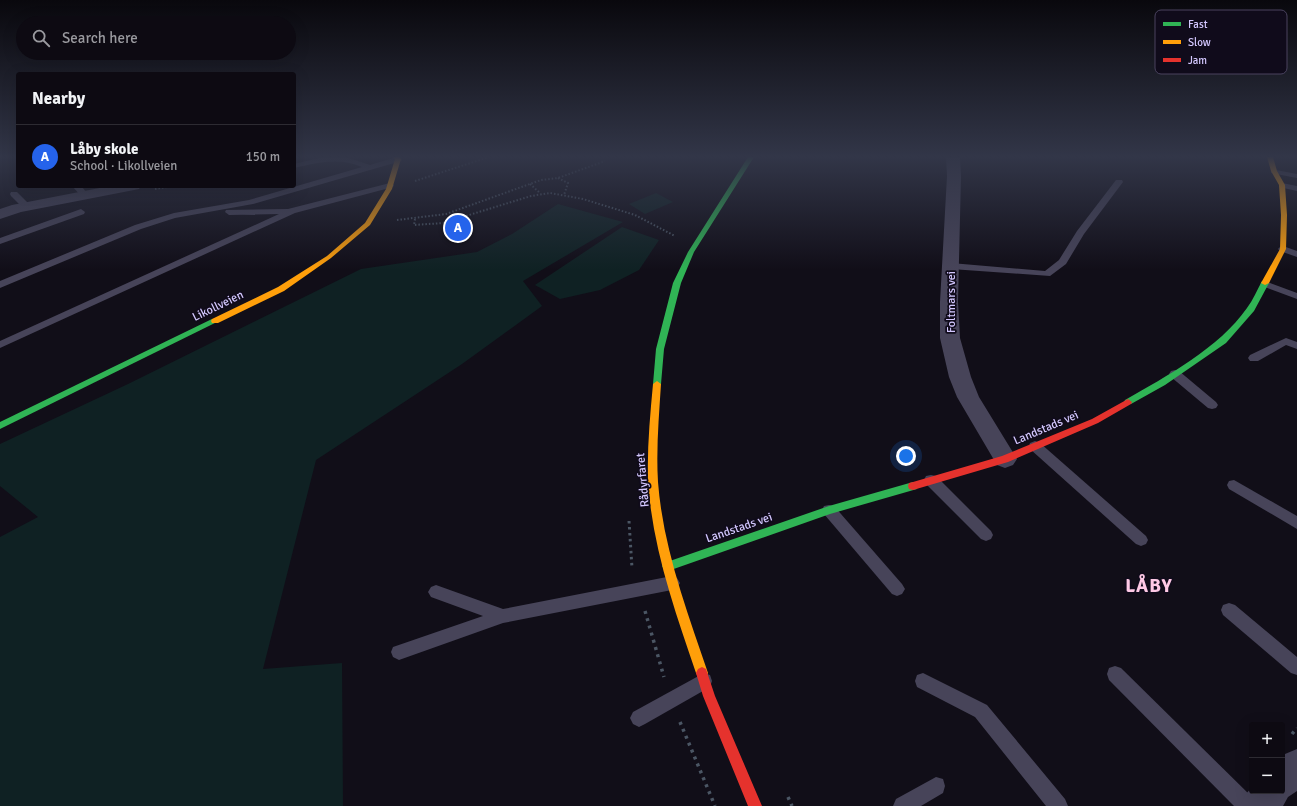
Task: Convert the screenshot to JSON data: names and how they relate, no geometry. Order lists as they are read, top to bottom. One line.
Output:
{"streets":{"street":["Foltmars vei","Likollveien","Landstads vei","Rådyrfaret"]},"crossings":[["Foltmars vei","Landstads vei"],["Landstads vei","Rådyrfaret"]],"districts":["LÅBY"],"legend":["Fast","Slow","Jam"],"page":{"search":"Search here","heading":"Nearby","list":[{"mark":"A","name":"Låby skole","note":"School · Likollveien","value":"150 m"}],"pins":"A","map_buttons":["+","−"]}}
